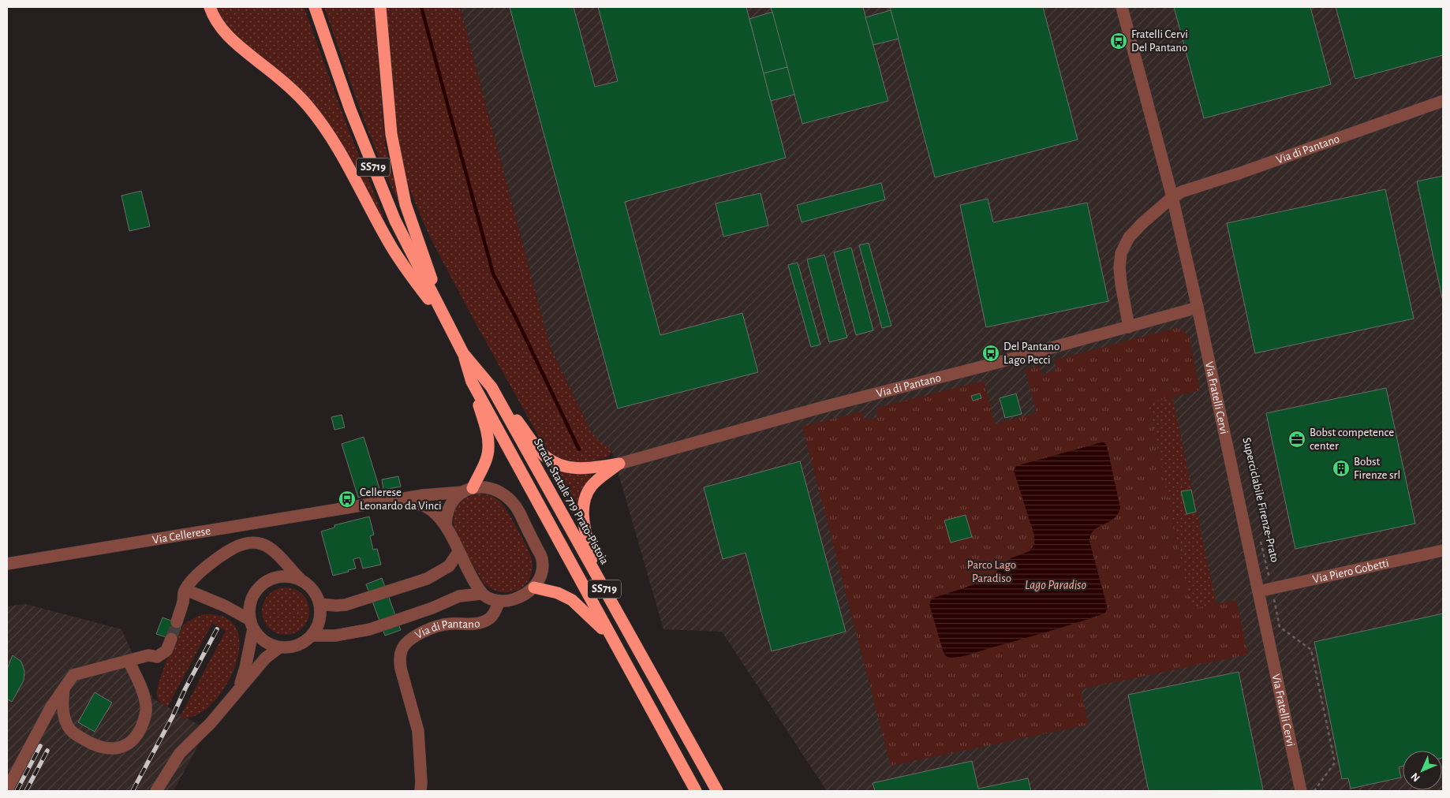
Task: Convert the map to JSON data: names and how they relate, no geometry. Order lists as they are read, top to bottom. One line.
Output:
{"streets":{"highway":["SS719","Strada Statale 719 Prato-Pistoia"],"street":["Via di Pantano","Via Fratelli Cervi","Via Cellerese","Via Piero Gobetti"],"path":["Superciclabile Firenze-Prato"]},"crossings":[["Via di Pantano","Via Fratelli Cervi"],["Via Fratelli Cervi","Via Piero Gobetti"],["Superciclabile Firenze-Prato","Via Piero Gobetti"]],"water":["Lago Paradiso"],"parks":["Parco Lago Paradiso"],"places":{"bus stop":["Fratelli Cervi Del Pantano","Del Pantano Lago Pecci","Cellerese Leonardo da Vinci"],"office":["Bobst competence center"],"building":["Bobst Firenze srl"]},"north":"bottom left"}
